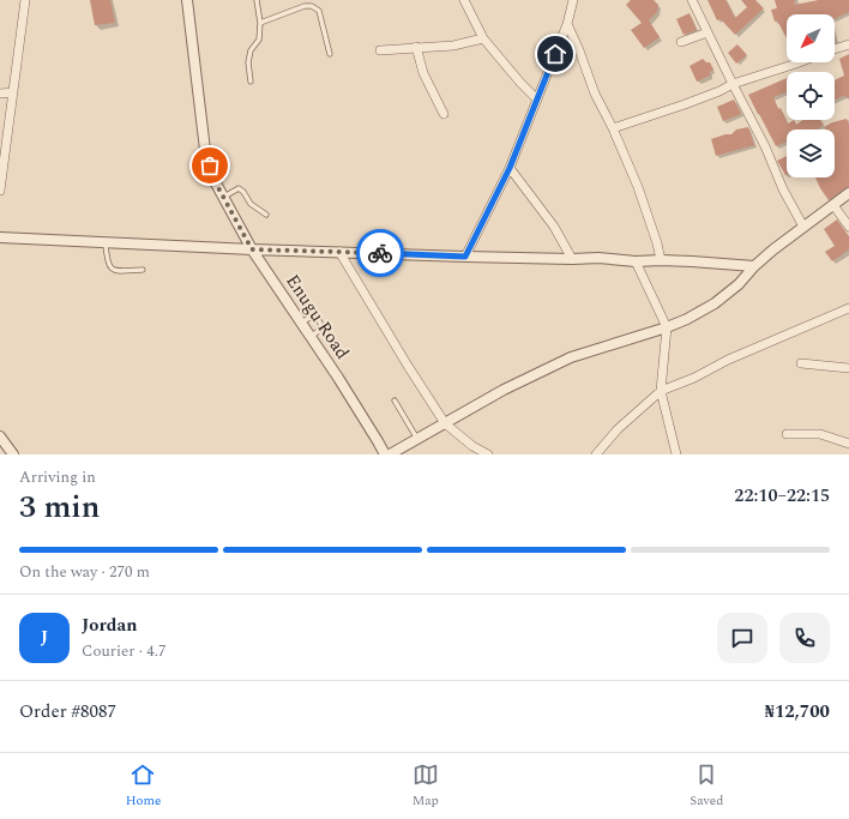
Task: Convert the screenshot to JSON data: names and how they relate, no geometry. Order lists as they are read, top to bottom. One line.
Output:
{"streets":{"street":["Enugu Road"]},"north":"bottom left","page":{"heading":["3 min","Arriving in","22:10–22:15"],"panel":["Jordan","Courier · 4.7","Order #8087","₦12,700"],"bar":"On the way · 270 m","round":"J","tabs":["Home","Map","Saved"]}}
